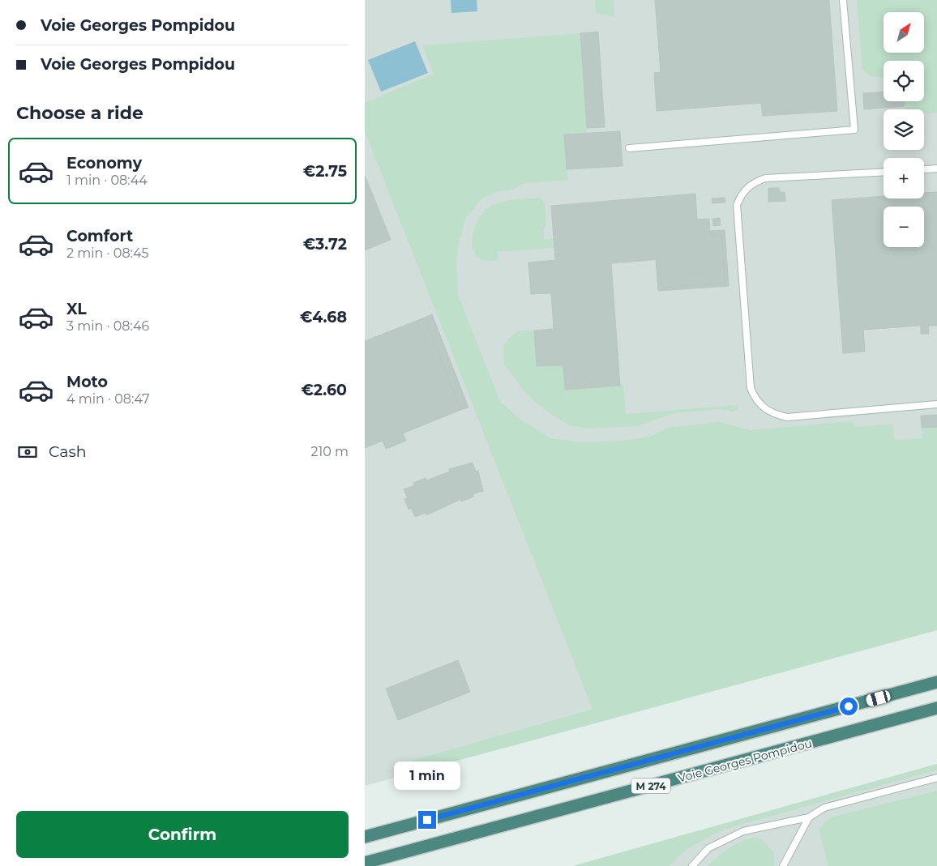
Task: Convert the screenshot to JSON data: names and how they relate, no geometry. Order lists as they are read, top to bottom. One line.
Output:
{"streets":{"highway":["Voie Georges Pompidou","M 274"]},"north":"top right","page":{"banner":["Voie Georges Pompidou","Voie Georges Pompidou"],"map_buttons":["+","−"],"heading":"Choose a ride","list":[{"name":"Economy","note":"1 min · 08:44","value":"€2.75"},{"name":"Comfort","note":"2 min · 08:45","value":"€3.72"},{"name":"XL","note":"3 min · 08:46","value":"€4.68"},{"name":"Moto","note":"4 min · 08:47","value":"€2.60"}],"pay":["Cash","210 m"],"bubble":"1 min","buttons":"Confirm"}}
